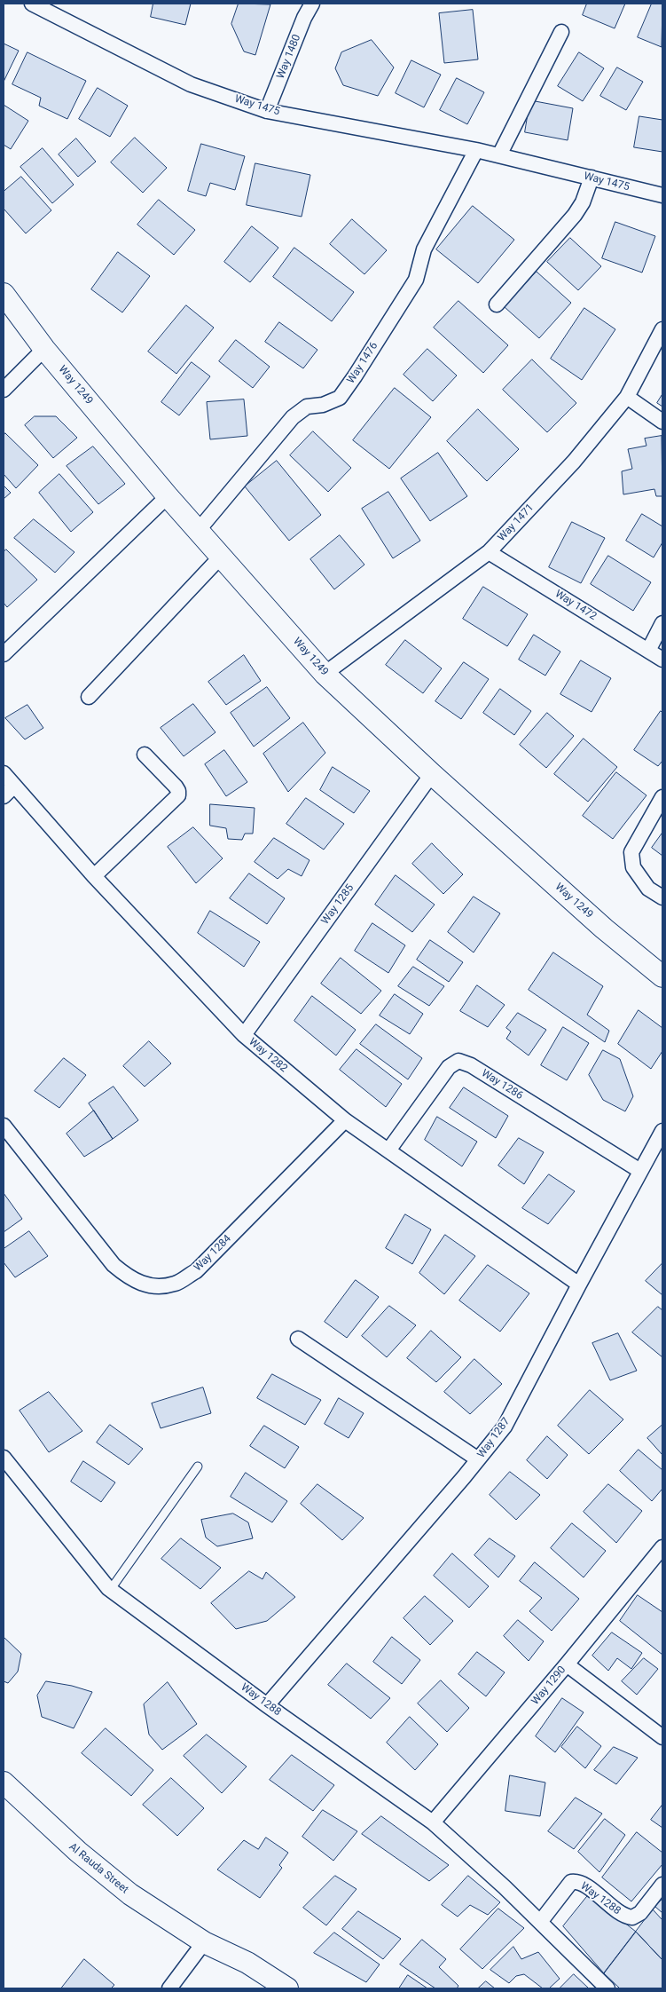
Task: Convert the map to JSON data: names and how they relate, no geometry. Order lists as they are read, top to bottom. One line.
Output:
{"streets":{"street":["Way 1480","Way 1475","Way 1476","Way 1249","Way 1471","Way 1472","Way 1285","Way 1282","Way 1286","Way 1284","Way 1287","Way 1290","Way 1288","Al Rauda Street"]},"crossings":[["Way 1480","Way 1475"],["Way 1475","Way 1476"],["Way 1476","Way 1249"],["Way 1249","Way 1471"],["Way 1249","Way 1285"],["Way 1471","Way 1472"],["Way 1285","Way 1282"],["Way 1282","Way 1286"],["Way 1282","Way 1284"],["Way 1282","Way 1287"],["Way 1286","Way 1287"],["Way 1287","Way 1288"],["Way 1290","Way 1288"]]}
